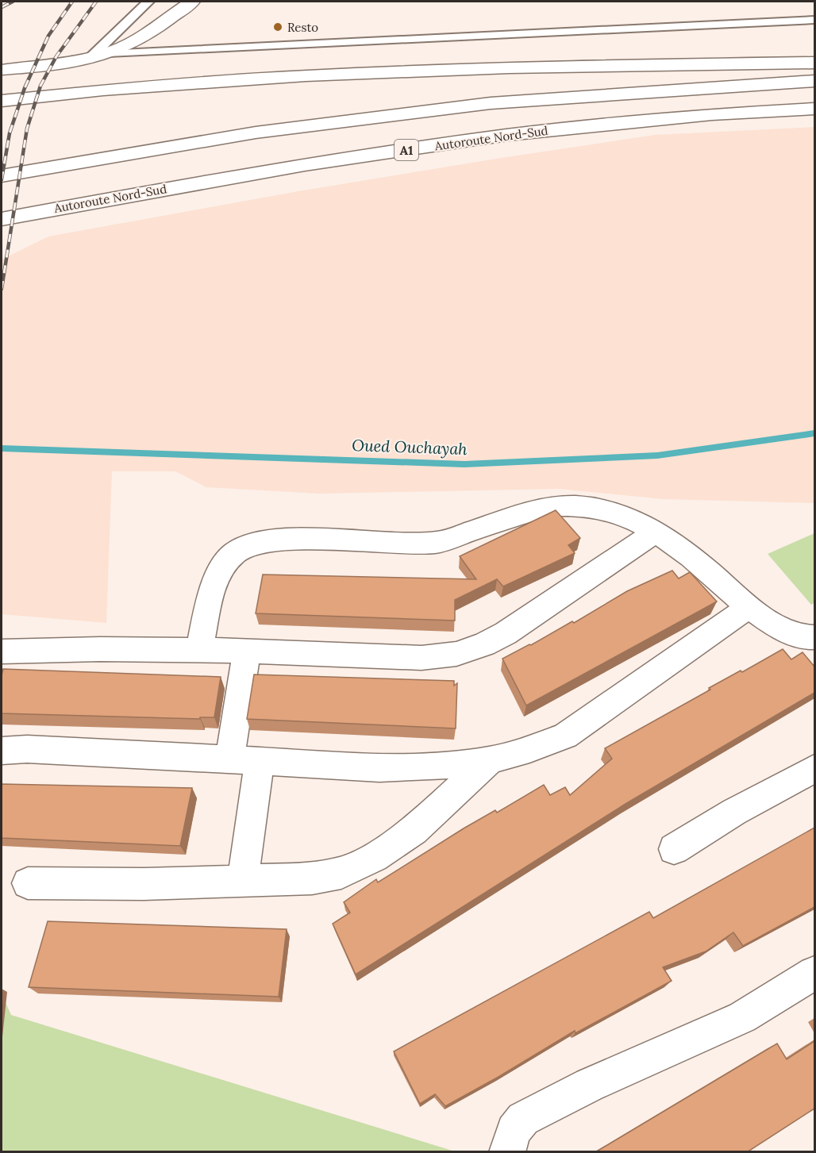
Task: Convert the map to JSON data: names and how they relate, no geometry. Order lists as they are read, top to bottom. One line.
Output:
{"streets":{"main road":["Autoroute Nord-Sud","A1"]},"water":["Oued Ouchayah"],"places":["Resto"]}
